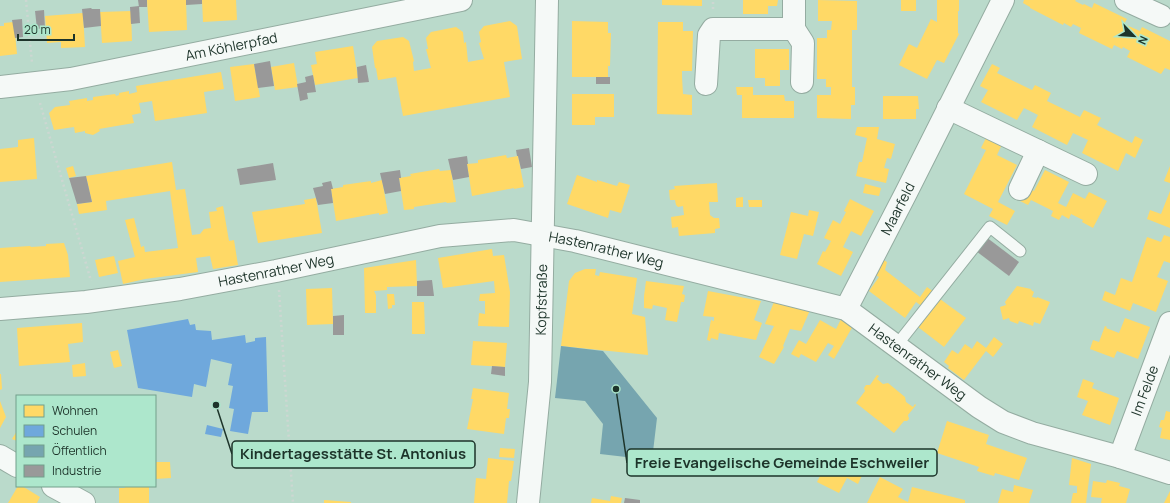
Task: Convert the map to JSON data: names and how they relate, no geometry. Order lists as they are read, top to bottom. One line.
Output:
{"streets":{"street":["Am Köhlerpfad","Maarfeld","Hastenrather Weg","Kopfstraße","Im Felde"]},"crossings":[["Maarfeld","Hastenrather Weg"],["Hastenrather Weg","Kopfstraße"],["Hastenrather Weg","Im Felde"]],"places":["Freie Evangelische Gemeinde Eschweiler","Kindertagesstätte St. Antonius"],"legend":["Wohnen","Schulen","Öffentlich","Industrie"],"scale_bar":"20 m","north":"bottom right"}
